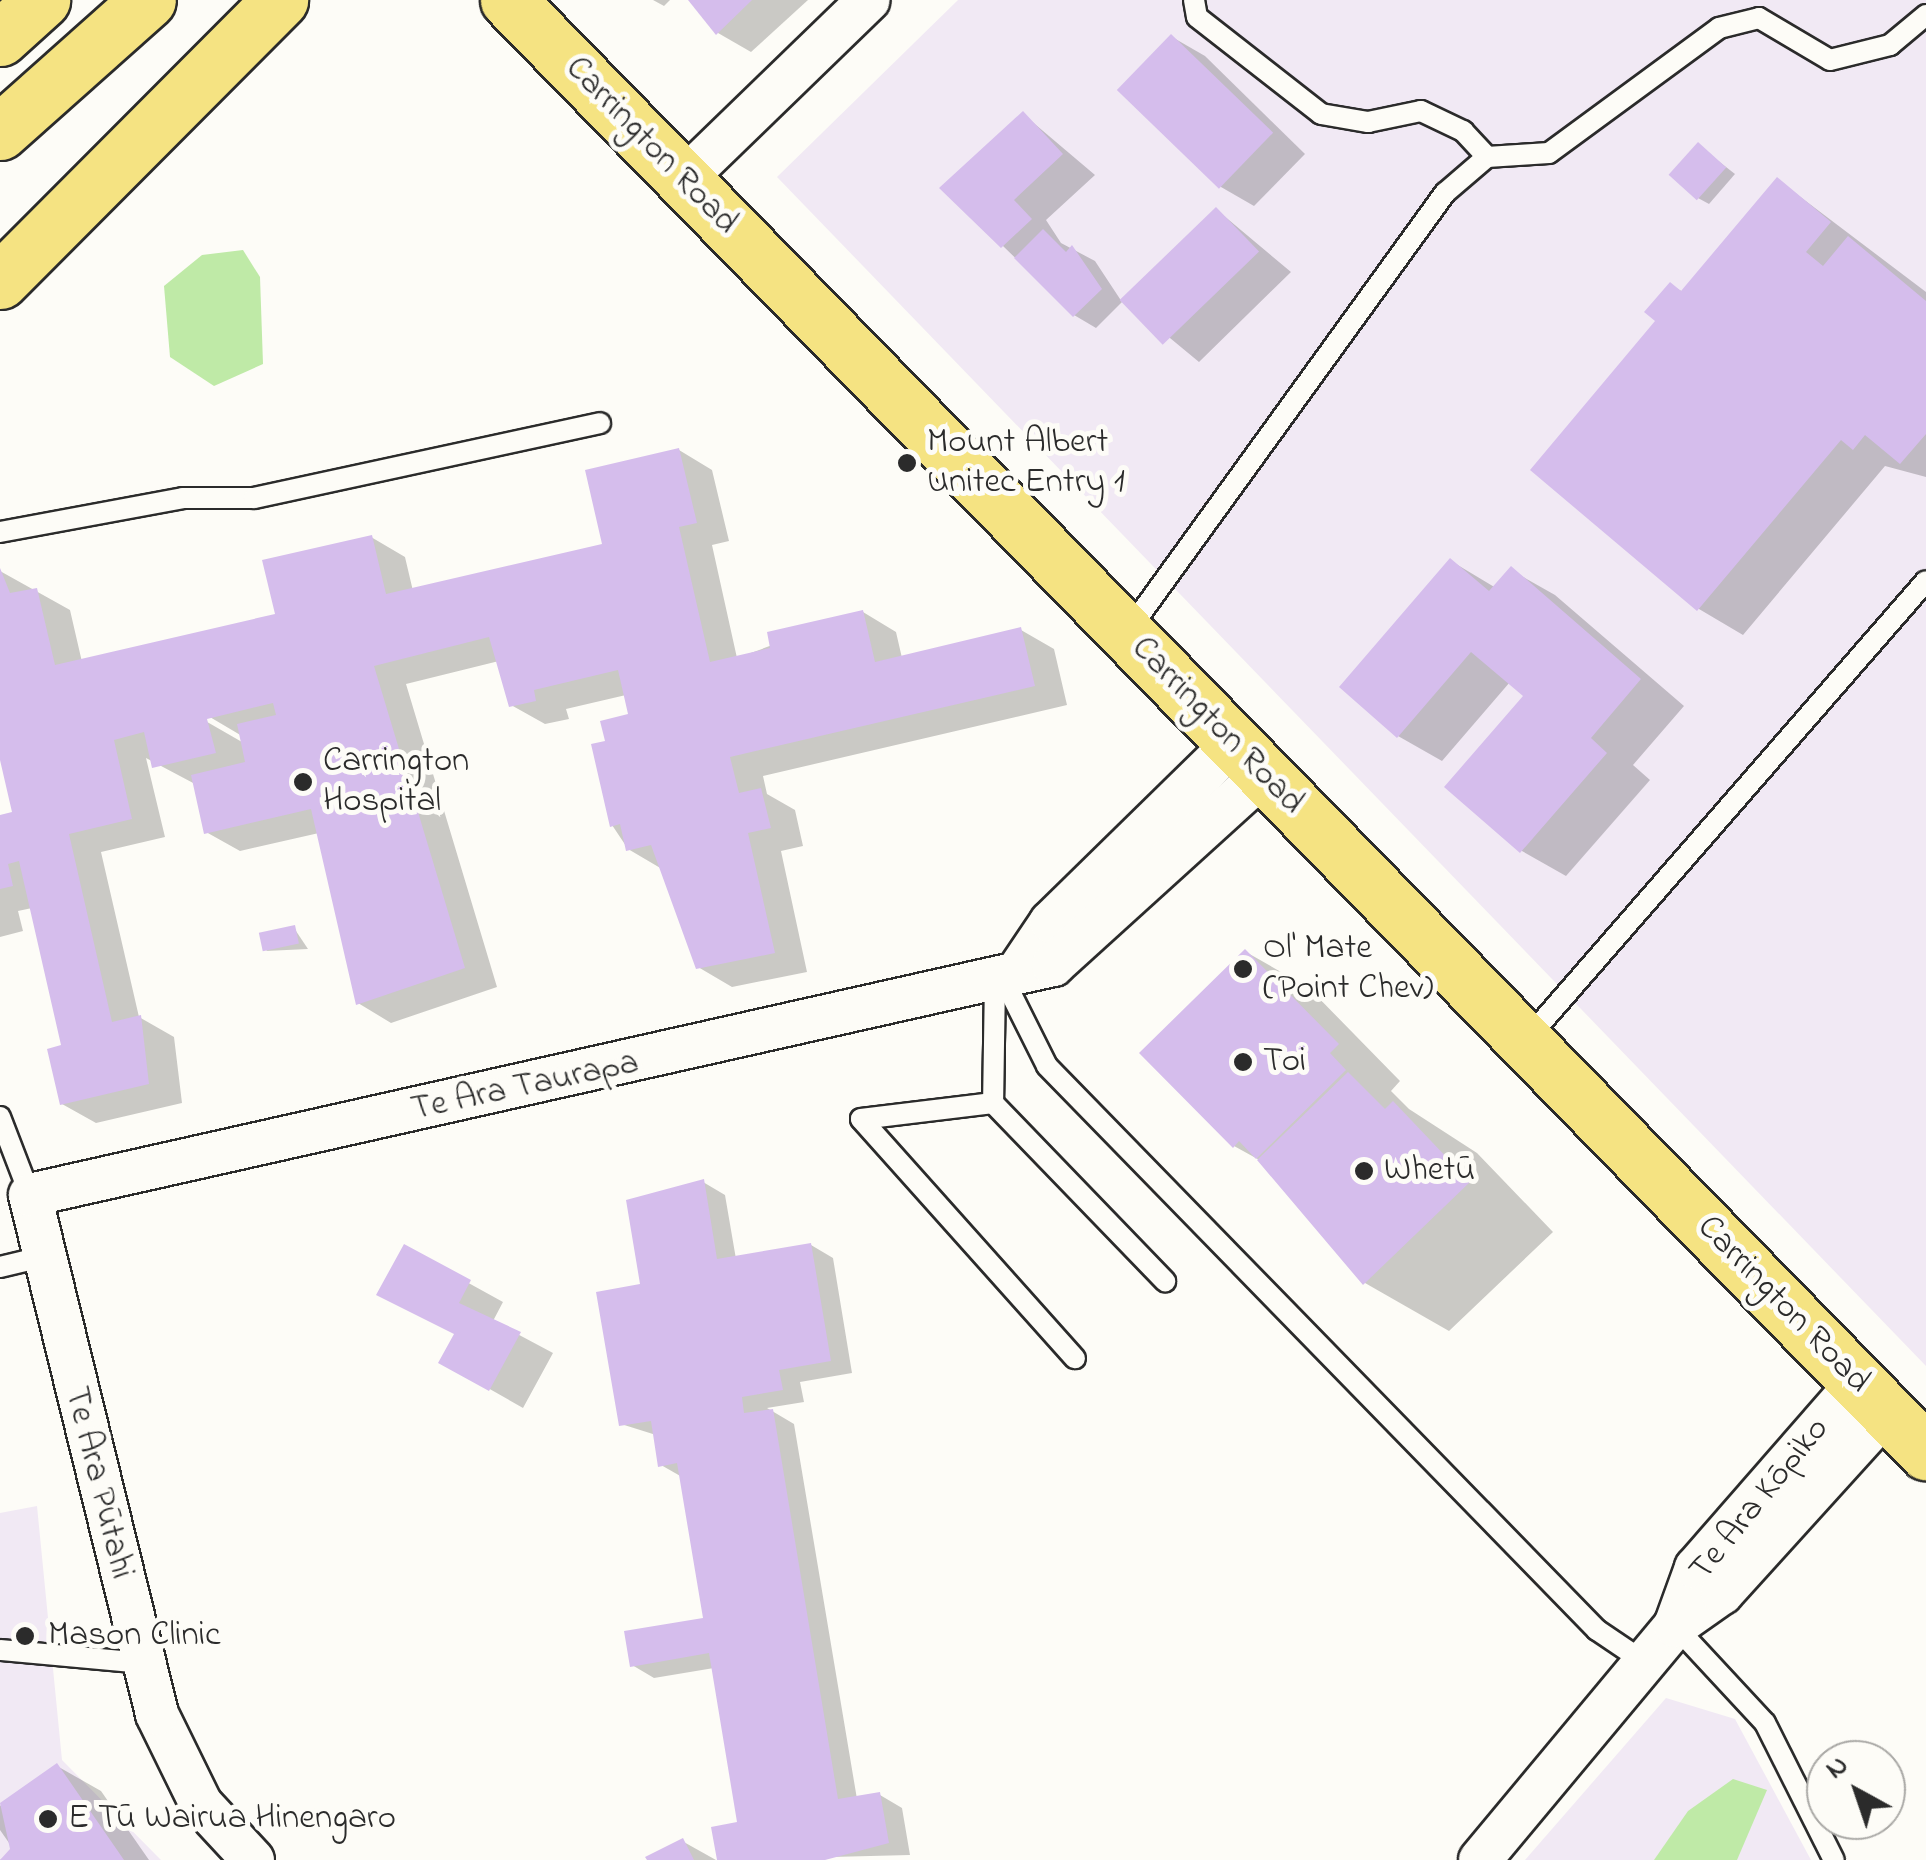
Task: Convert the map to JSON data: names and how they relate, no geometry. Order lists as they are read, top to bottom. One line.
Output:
{"streets":{"main road":["Carrington Road"],"street":["Te Ara Taurapa","Te Ara Pūtahi","Te Ara Kōpiko"]},"crossings":[["Carrington Road","Te Ara Kōpiko"],["Te Ara Taurapa","Te Ara Pūtahi"]],"places":["Mount Albert Unitec Entry 1","Carrington Hospital","Ol' Mate (Point Chev)","Toi","Whetū","Mason Clinic","E Tū Wairua Hinengaro"],"north":"top left"}
